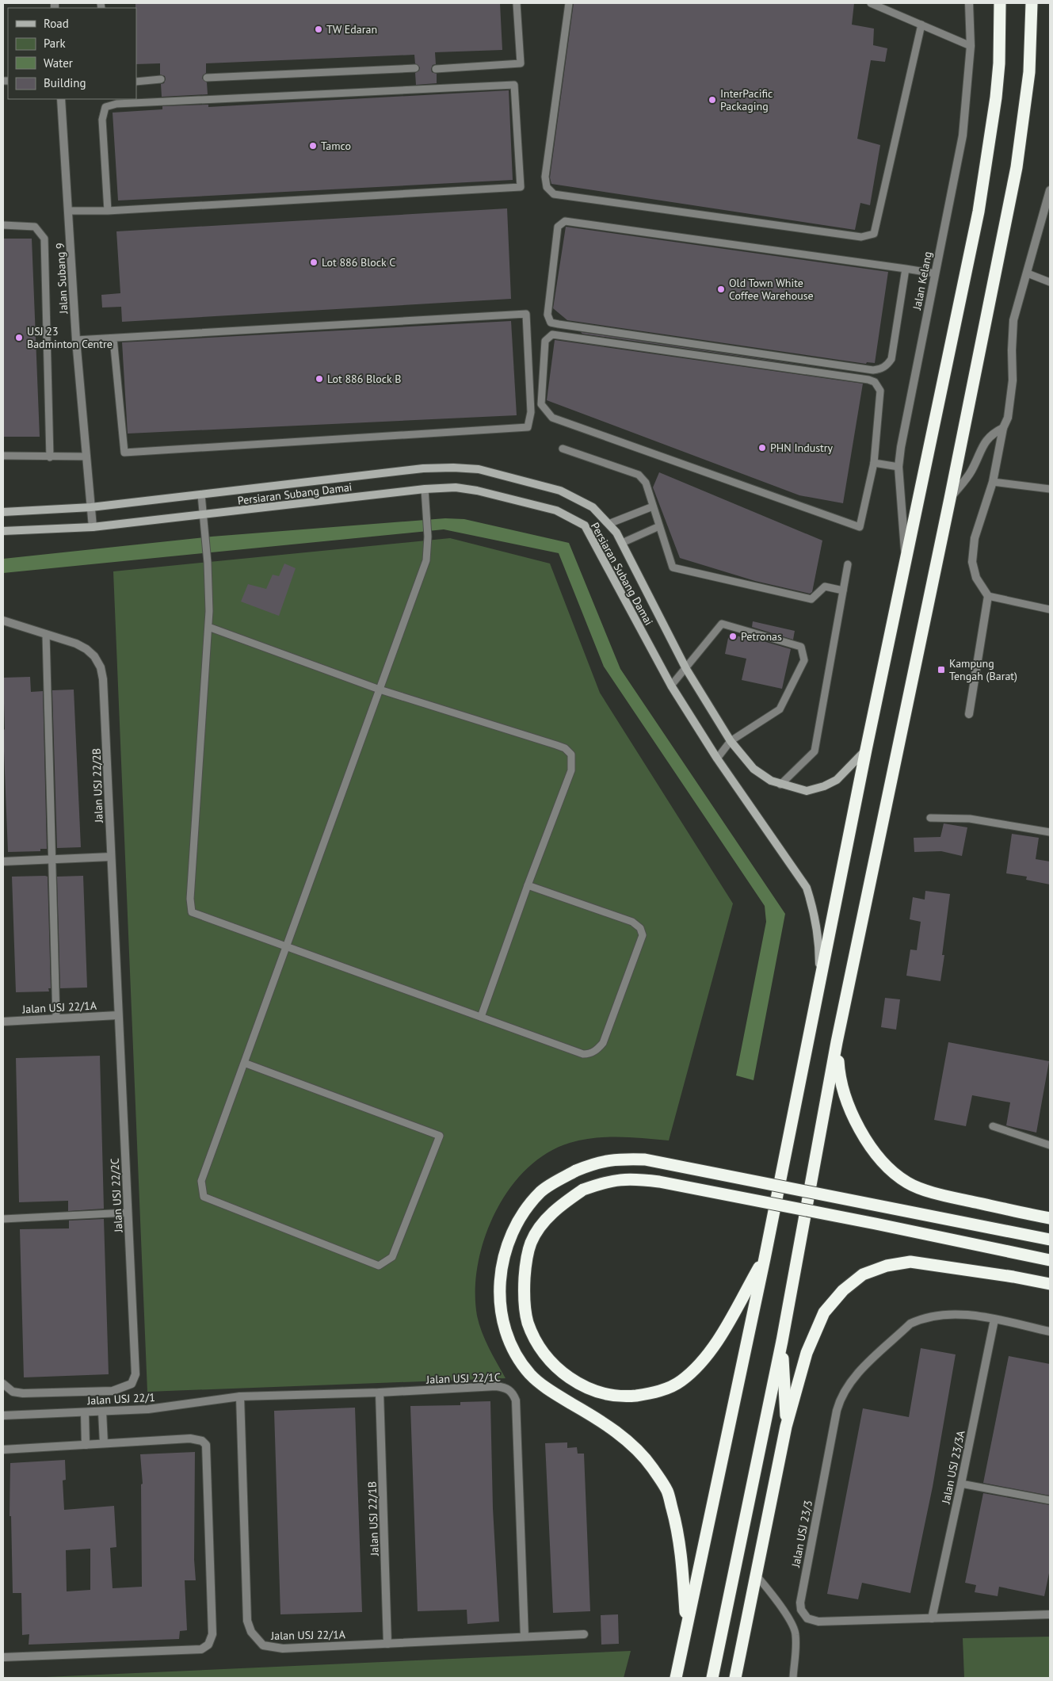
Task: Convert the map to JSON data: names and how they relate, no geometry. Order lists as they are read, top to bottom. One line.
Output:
{"streets":{"street":["Jalan Subang 9","Jalan Kelang","Persiaran Subang Damai","Jalan USJ 22/2B","Jalan USJ 22/1A","Jalan USJ 22/2C","Jalan USJ 22/1C","Jalan USJ 22/1","Jalan USJ 23/3A","Jalan USJ 22/1B","Jalan USJ 23/3"]},"crossings":[["Jalan Subang 9","Persiaran Subang Damai"],["Jalan USJ 22/2B","Jalan USJ 22/1A"],["Jalan USJ 22/2B","Jalan USJ 22/2C"],["Jalan USJ 22/1A","Jalan USJ 22/2C"],["Jalan USJ 22/1A","Jalan USJ 22/1C"],["Jalan USJ 22/1A","Jalan USJ 22/1"],["Jalan USJ 22/1A","Jalan USJ 22/1B"],["Jalan USJ 22/1C","Jalan USJ 22/1"],["Jalan USJ 22/1C","Jalan USJ 22/1B"],["Jalan USJ 23/3A","Jalan USJ 23/3"]],"places":{"other":["TW Edaran","InterPacific Packaging","Tamco","Lot 886 Block C","Old Town White Coffee Warehouse","USJ 23 Badminton Centre","Lot 886 Block B","PHN Industry","Petronas"],"transit":["Kampung Tengah (Barat)"]},"legend":["Road","Park","Water","Building"]}
